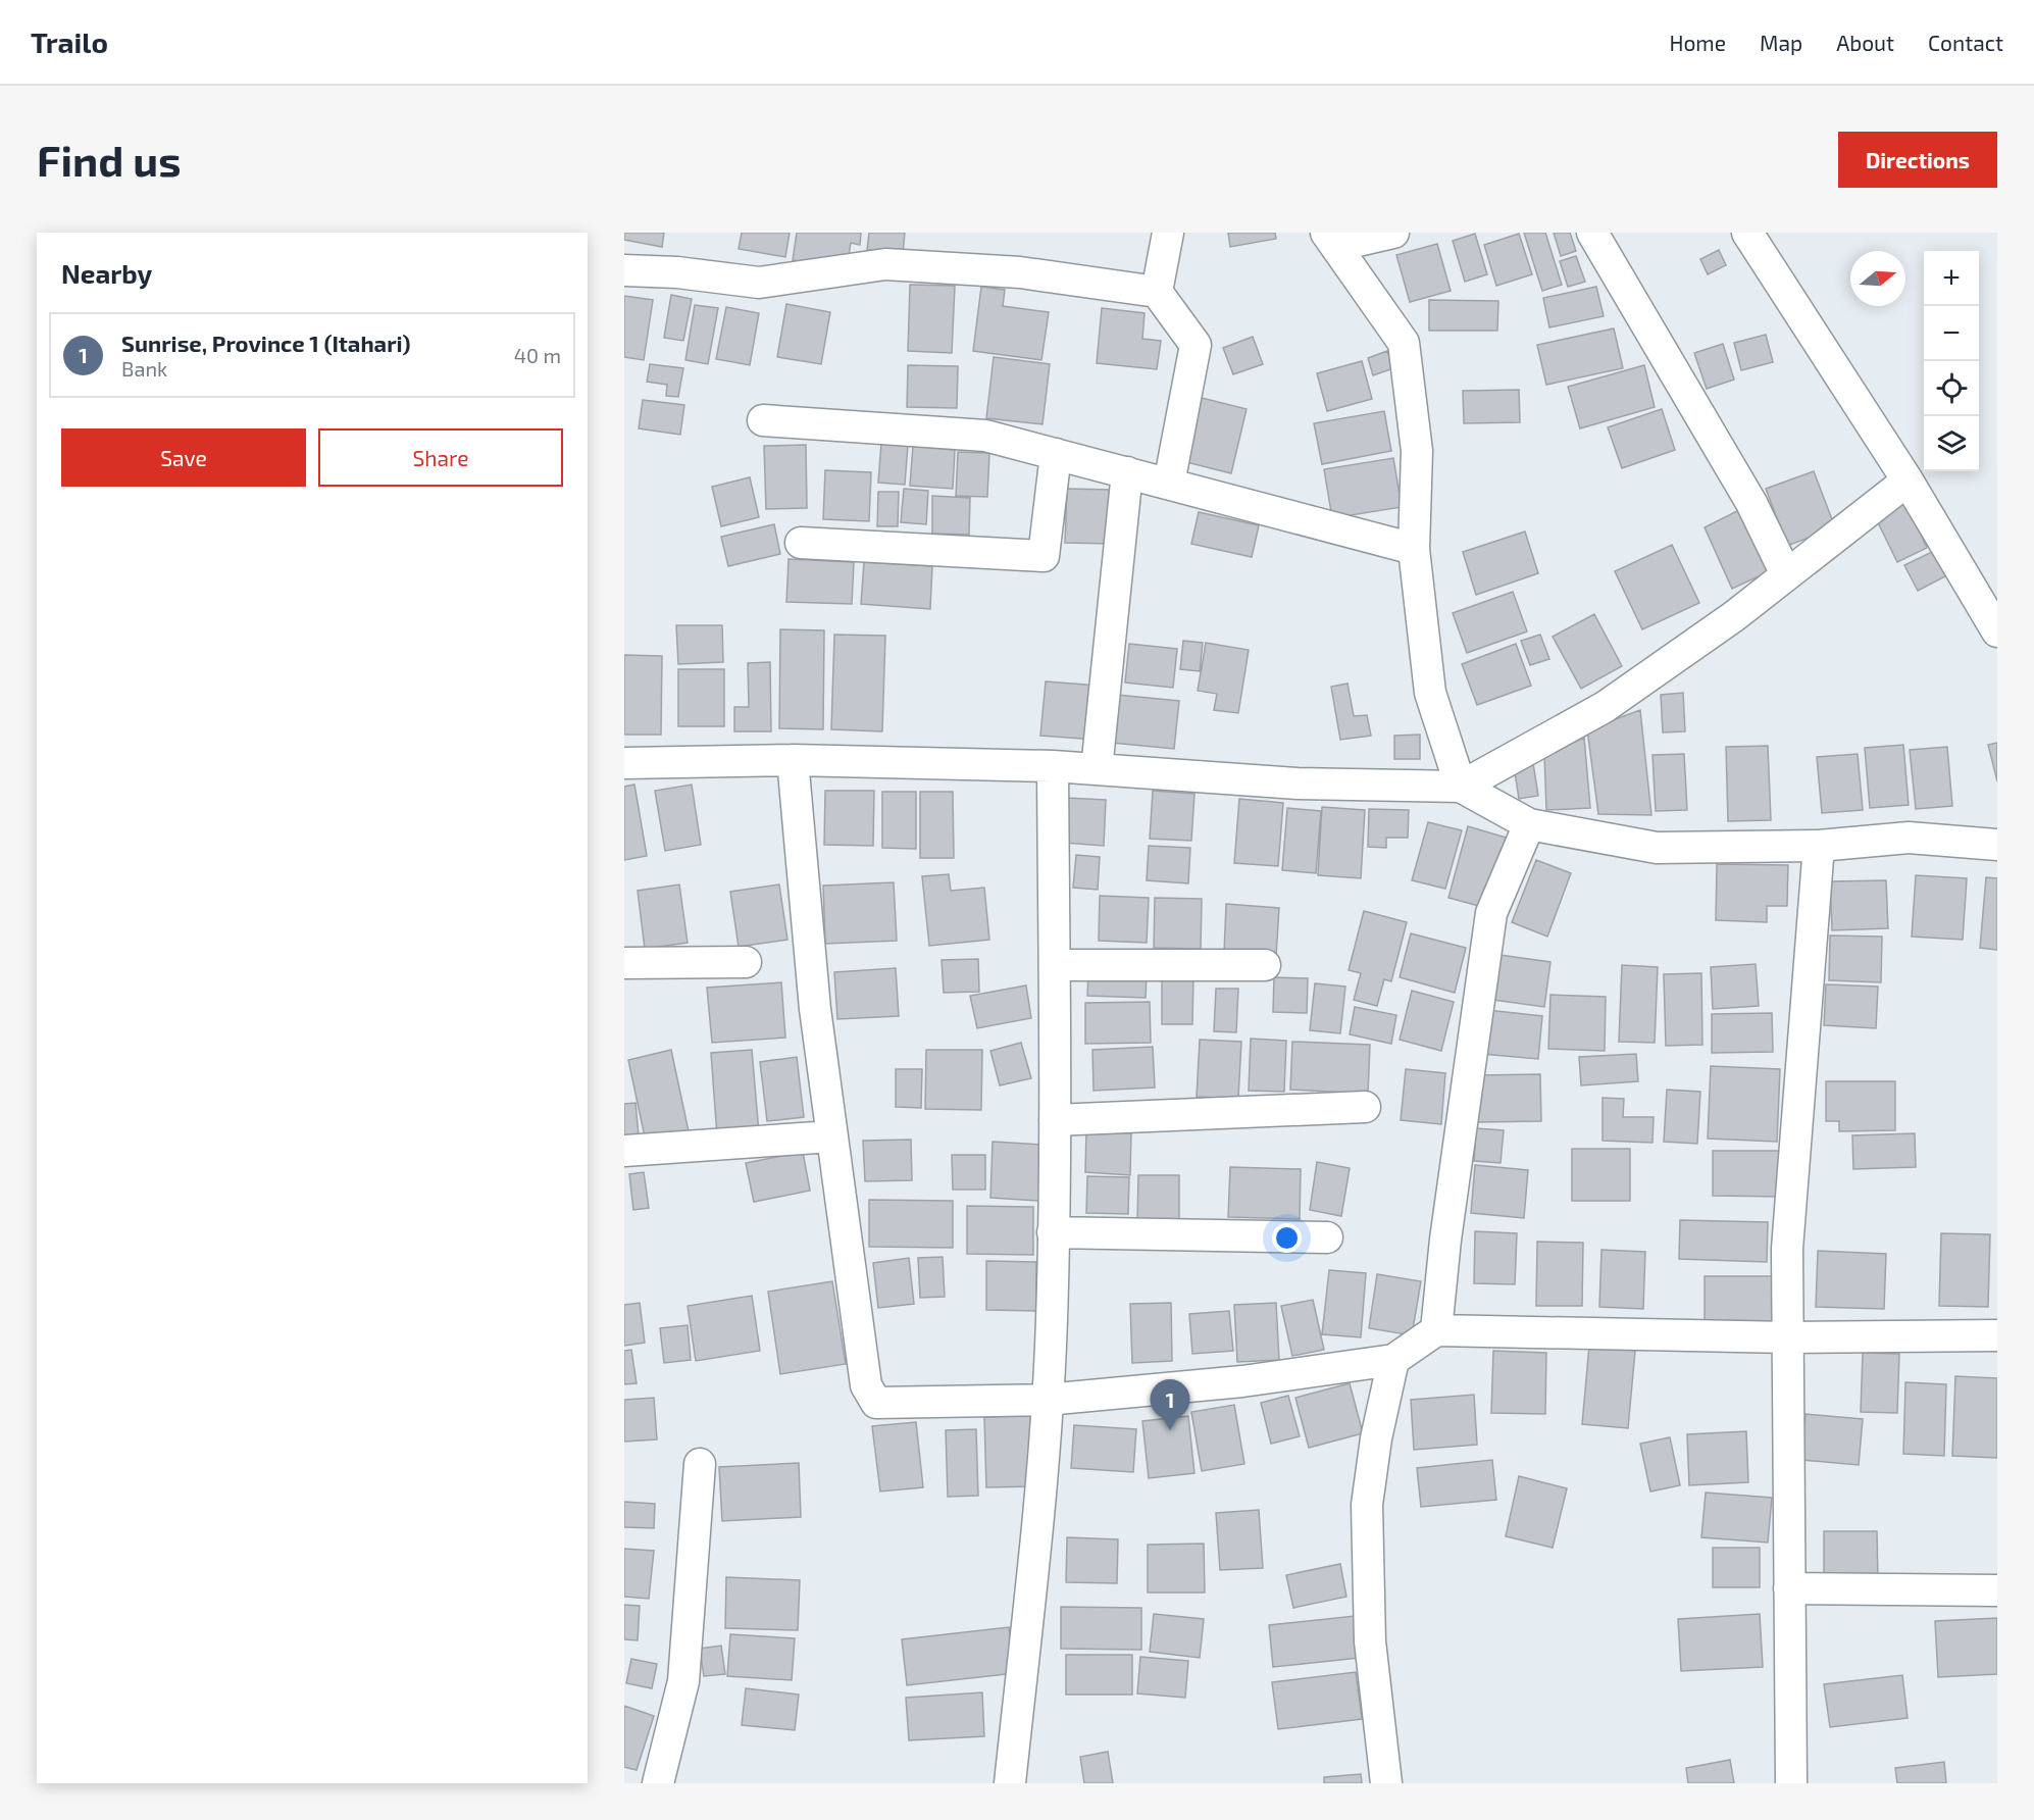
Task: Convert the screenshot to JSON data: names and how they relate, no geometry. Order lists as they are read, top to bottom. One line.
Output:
{"north":"right","page":{"header":"Trailo","nav":["Home","Map","About","Contact"],"buttons":["Directions",["Save","Share"]],"title":"Find us","heading":"Nearby","map_buttons":["+","−"],"list":[{"mark":"1","name":"Sunrise, Province 1 (Itahari)","note":"Bank","value":"40 m"}],"pins":"1"}}
